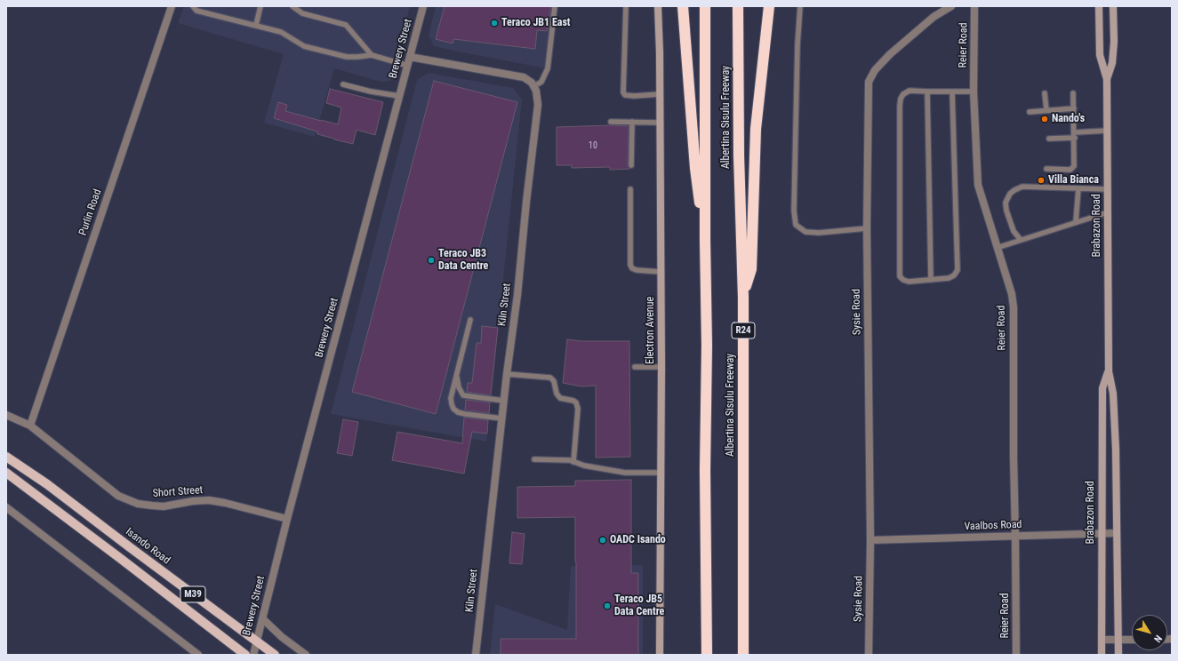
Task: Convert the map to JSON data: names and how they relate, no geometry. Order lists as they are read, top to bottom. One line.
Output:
{"streets":{"highway":["Albertina Sisulu Freeway","R24"],"main road":["Brabazon Road","Electron Avenue","Isando Road","M39"],"street":["Reier Road","Brewery Street","Purlin Road","Kiln Street","Sysie Road","Short Street","Vaalbos Road"]},"crossings":[["Reier Road","Vaalbos Road"],["Brewery Street","Short Street"],["Brewery Street","Isando Road"],["Purlin Road","Short Street"],["Brabazon Road","Vaalbos Road"],["Sysie Road","Vaalbos Road"]],"places":["Teraco JB1 East","Nando's","Villa Bianca","Teraco JB3 Data Centre","OADC Isando","Teraco JB5 Data Centre"],"house_numbers":["10"],"north":"bottom right"}
